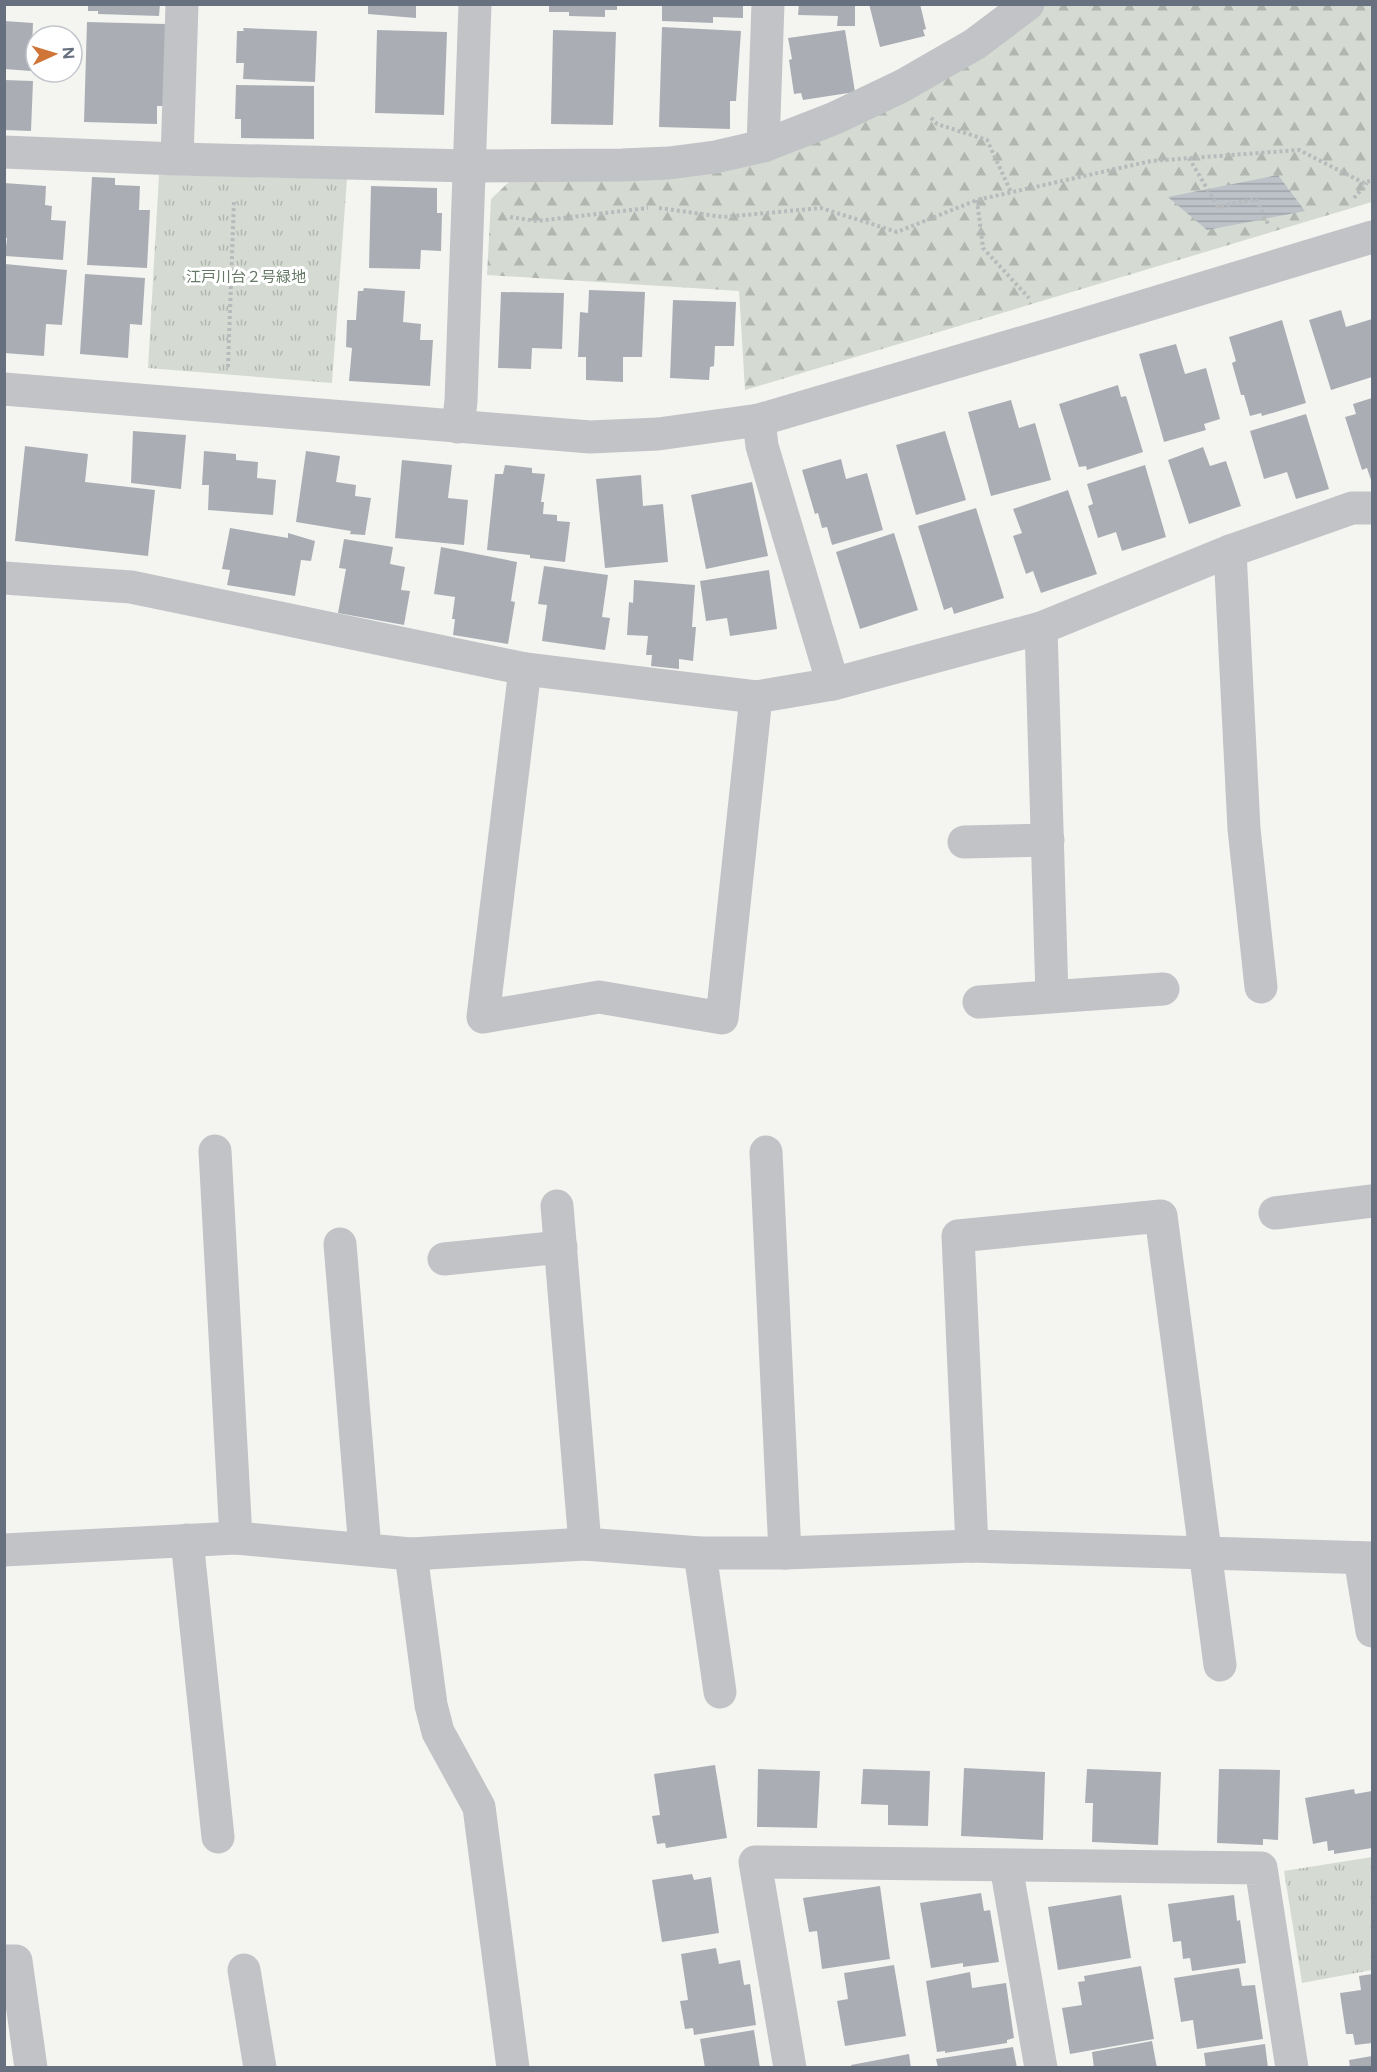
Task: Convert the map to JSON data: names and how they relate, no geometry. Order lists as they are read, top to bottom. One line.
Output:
{"parks":["江戸川台２号緑地"],"north":"right"}
